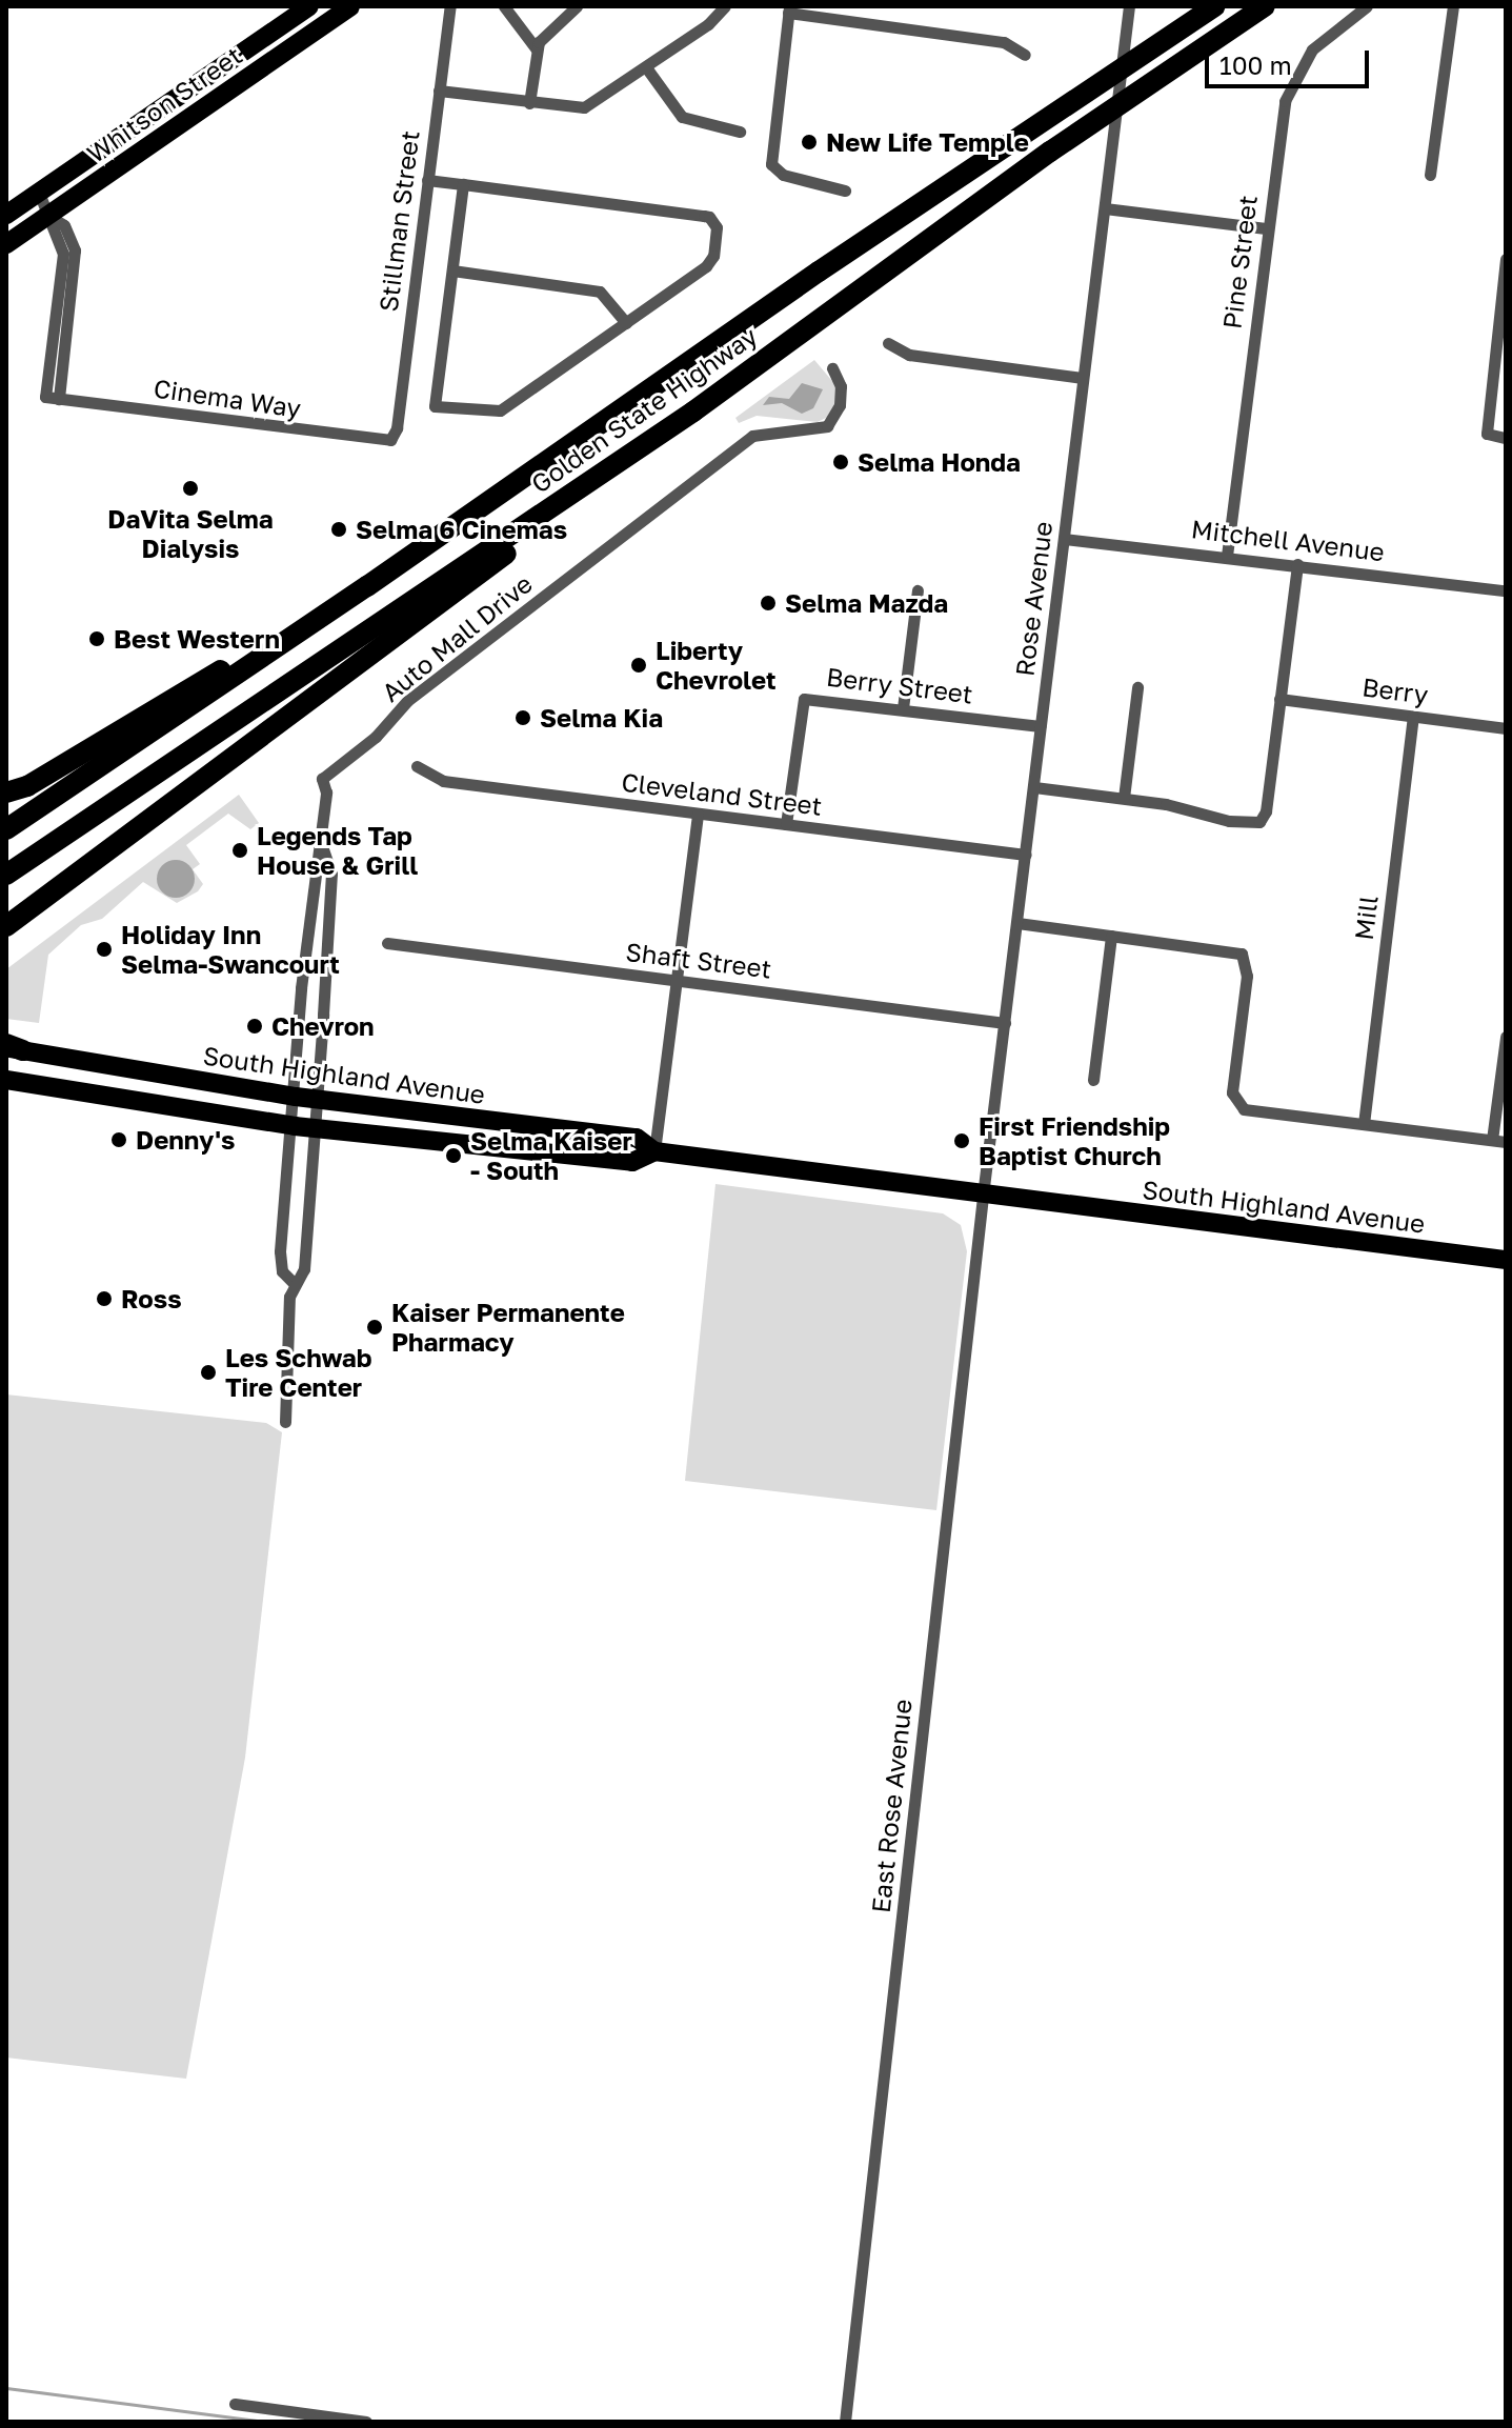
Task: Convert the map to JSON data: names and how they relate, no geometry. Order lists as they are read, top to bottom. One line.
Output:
{"streets":{"highway":["Golden State Highway"],"main road":["Whitson Street","South Highland Avenue"],"street":["Stillman Street","Pine Street","Cinema Way","Mitchell Avenue","Rose Avenue","Auto Mall Drive","Berry Street","Berry","Cleveland Street","Mill","Shaft Street","East Rose Avenue"]},"crossings":[["Whitson Street","Cinema Way"],["Stillman Street","Cinema Way"],["Pine Street","Mitchell Avenue"],["Mitchell Avenue","Rose Avenue"],["Rose Avenue","Berry Street"],["Rose Avenue","Cleveland Street"],["Rose Avenue","Shaft Street"],["Rose Avenue","South Highland Avenue"],["Rose Avenue","East Rose Avenue"],["Berry Street","Cleveland Street"],["Berry","Mill"],["South Highland Avenue","East Rose Avenue"]],"places":["New Life Temple","Selma Honda","DaVita Selma Dialysis","Selma 6 Cinemas","Selma Mazda","Best Western","Liberty Chevrolet","Selma Kia","Legends Tap House & Grill","Holiday Inn Selma-Swancourt","Chevron","Denny's","First Friendship Baptist Church","Selma Kaiser - South","Ross","Kaiser Permanente Pharmacy","Les Schwab Tire Center"],"scale_bar":"100 m"}
